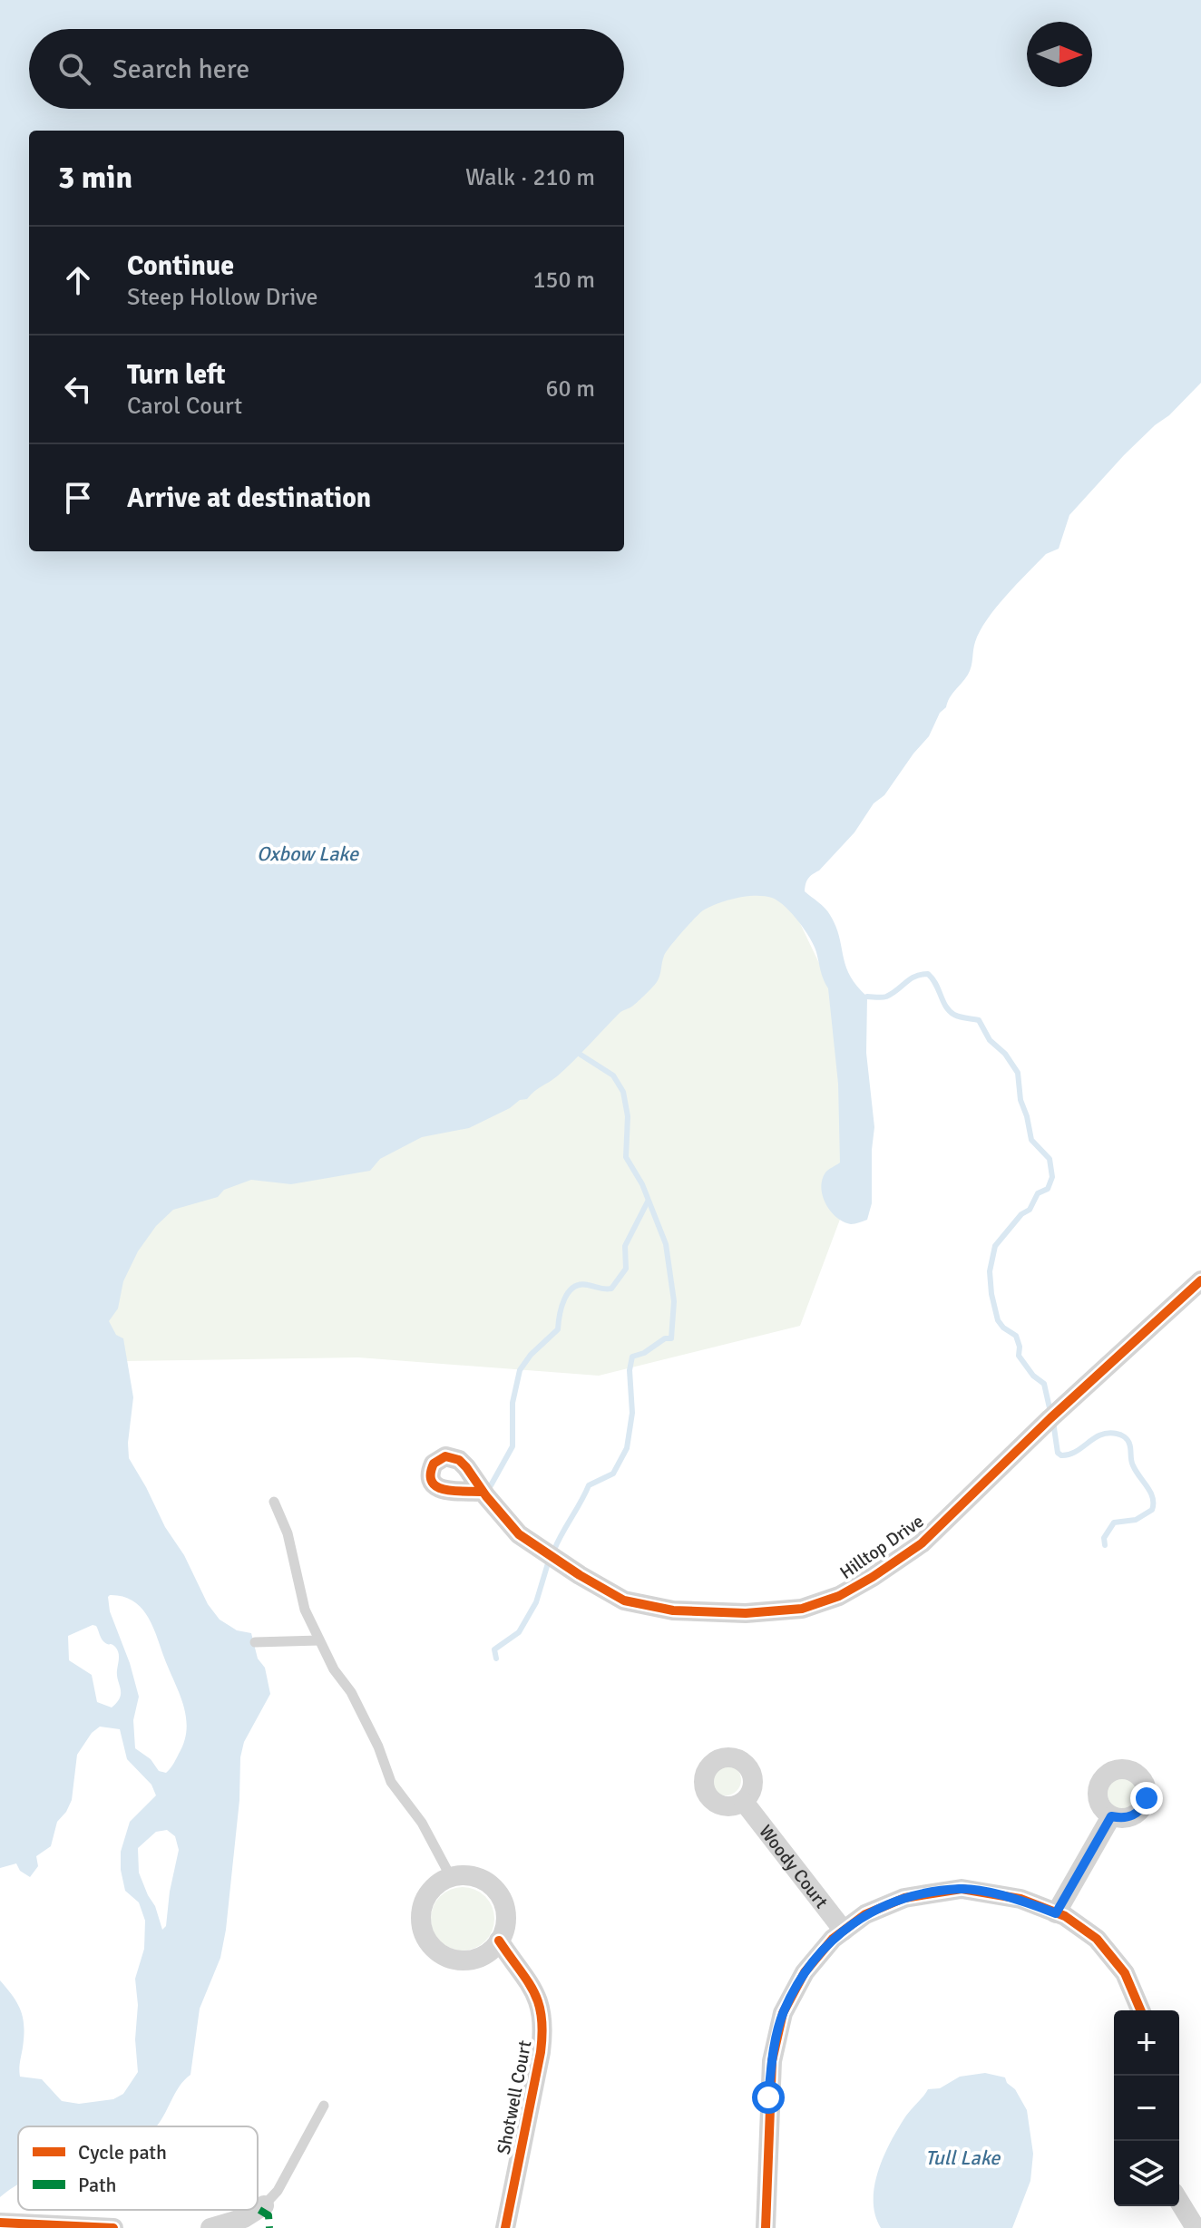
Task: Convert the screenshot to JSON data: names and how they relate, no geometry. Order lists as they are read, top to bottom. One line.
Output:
{"streets":{"street":["Hilltop Drive","Woody Court","Shotwell Court"]},"water":["Oxbow Lake","Tull Lake"],"legend":["Cycle path","Path"],"north":"right","page":{"search":"Search here","heading":["3 min","Walk · 210 m"],"list":[["Continue","Steep Hollow Drive","150 m"],["Turn left","Carol Court","60 m"],"Arrive at destination"],"map_buttons":["+","−"]}}
